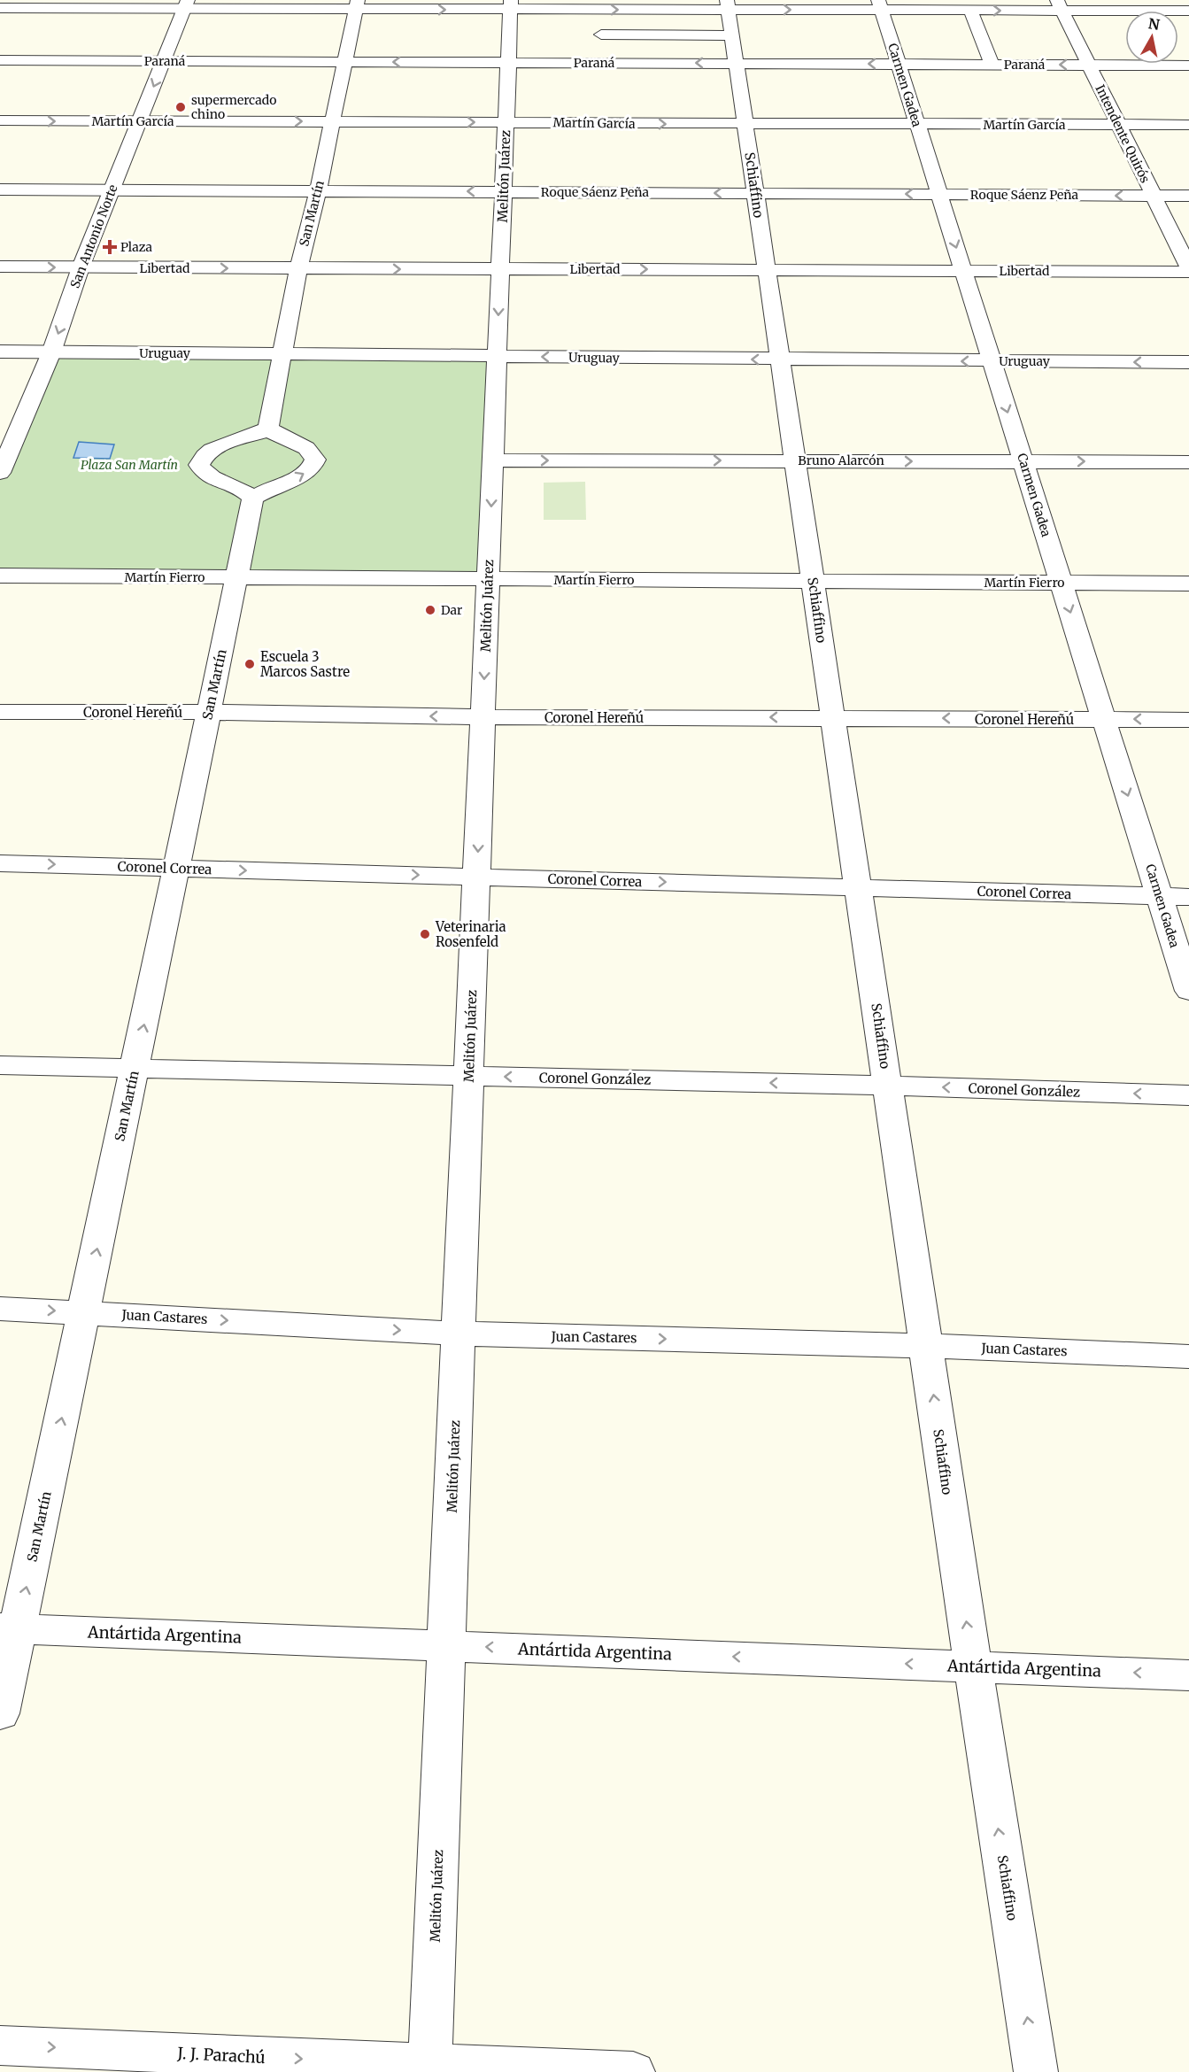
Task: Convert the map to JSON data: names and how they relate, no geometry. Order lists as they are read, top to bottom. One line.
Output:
{"streets":{"street":["Paraná","Carmen Gadea","Martín García","Intendente Quirós","Melitón Juárez","Schiaffino","Roque Sáenz Peña","San Martín","San Antonio Norte","Libertad","Uruguay","Bruno Alarcón","Martín Fierro","Coronel Hereñú","Coronel Correa","Coronel González","Juan Castares","Antártida Argentina","J. J. Parachú"]},"crossings":[["Paraná","Carmen Gadea"],["Paraná","Intendente Quirós"],["Paraná","Melitón Juárez"],["Paraná","Schiaffino"],["Paraná","San Martín"],["Paraná","San Antonio Norte"],["Carmen Gadea","Martín García"],["Carmen Gadea","Roque Sáenz Peña"],["Carmen Gadea","Libertad"],["Carmen Gadea","Uruguay"],["Carmen Gadea","Bruno Alarcón"],["Carmen Gadea","Martín Fierro"],["Carmen Gadea","Coronel Hereñú"],["Carmen Gadea","Coronel Correa"],["Martín García","Intendente Quirós"],["Martín García","Melitón Juárez"],["Martín García","Schiaffino"],["Martín García","San Martín"],["Martín García","San Antonio Norte"],["Intendente Quirós","Roque Sáenz Peña"],["Melitón Juárez","Roque Sáenz Peña"],["Melitón Juárez","Libertad"],["Melitón Juárez","Uruguay"],["Melitón Juárez","Bruno Alarcón"],["Melitón Juárez","Martín Fierro"],["Melitón Juárez","Coronel Hereñú"],["Melitón Juárez","Coronel Correa"],["Melitón Juárez","Coronel González"],["Melitón Juárez","Juan Castares"],["Melitón Juárez","Antártida Argentina"],["Melitón Juárez","J. J. Parachú"],["Schiaffino","Roque Sáenz Peña"],["Schiaffino","Libertad"],["Schiaffino","Uruguay"],["Schiaffino","Bruno Alarcón"],["Schiaffino","Martín Fierro"],["Schiaffino","Coronel Hereñú"],["Schiaffino","Coronel Correa"],["Schiaffino","Coronel González"],["Schiaffino","Juan Castares"],["Schiaffino","Antártida Argentina"],["Roque Sáenz Peña","San Martín"],["Roque Sáenz Peña","San Antonio Norte"],["San Martín","Libertad"],["San Martín","Uruguay"],["San Martín","Martín Fierro"],["San Martín","Coronel Hereñú"],["San Martín","Coronel Correa"],["San Martín","Coronel González"],["San Martín","Juan Castares"],["San Martín","Antártida Argentina"],["San Antonio Norte","Libertad"],["San Antonio Norte","Uruguay"]],"one_way":["Carmen Gadea","Schiaffino","San Martín","Uruguay","Bruno Alarcón","Coronel Hereñú","Coronel Correa","Coronel González","Juan Castares","Antártida Argentina","J. J. Parachú"],"parks":["Plaza San Martín"],"places":{"other":["supermercado chino","Dar","Escuela 3 Marcos Sastre","Veterinaria Rosenfeld"],"health":["Plaza"]},"north":"top"}
